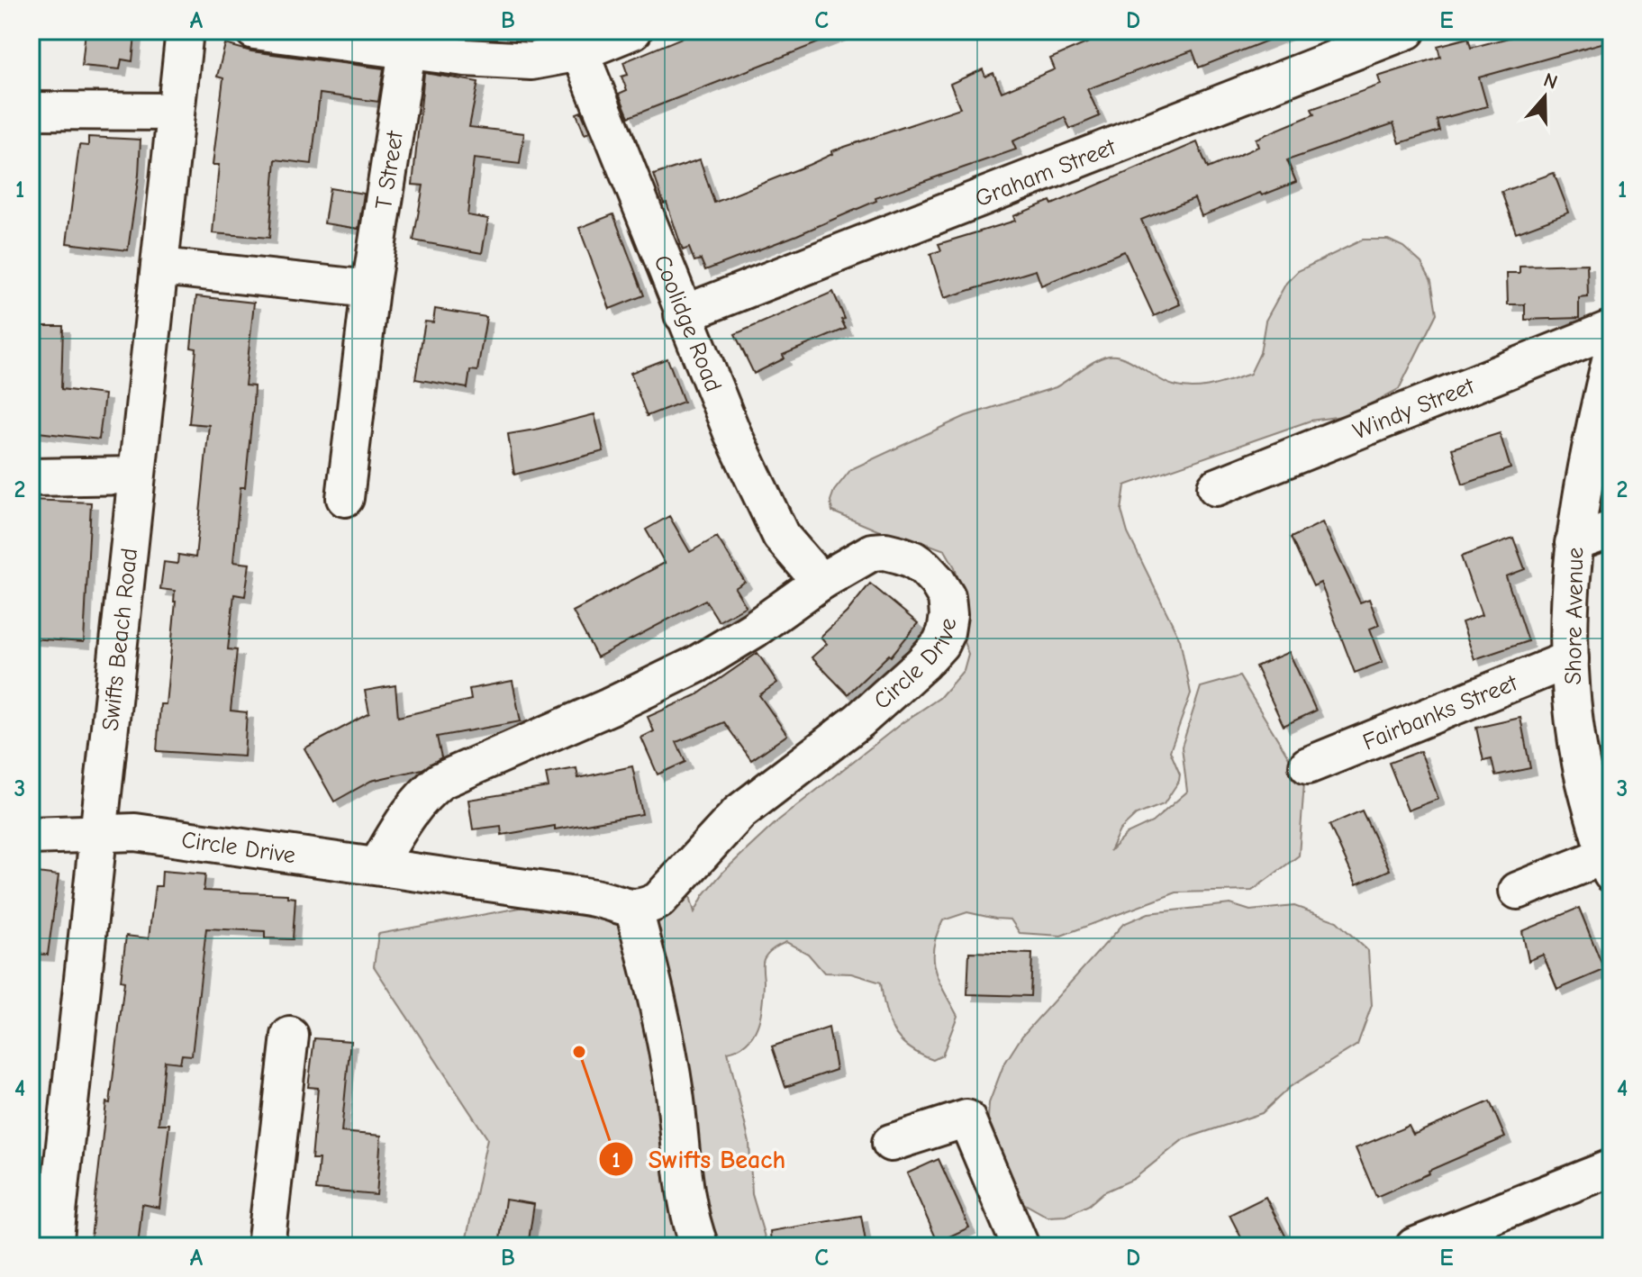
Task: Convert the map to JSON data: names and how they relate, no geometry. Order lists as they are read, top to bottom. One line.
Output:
{"streets":{"street":["T Street","Graham Street","Coolidge Road","Windy Street","Shore Avenue","Swifts Beach Road","Circle Drive","Fairbanks Street"]},"crossings":[["Graham Street","Coolidge Road"],["Coolidge Road","Circle Drive"],["Shore Avenue","Fairbanks Street"],["Swifts Beach Road","Circle Drive"]],"places":["Swifts Beach"],"north":"top","grid":{"columns":["A","B","C","D","E"],"rows":["1","2","3","4"]}}
